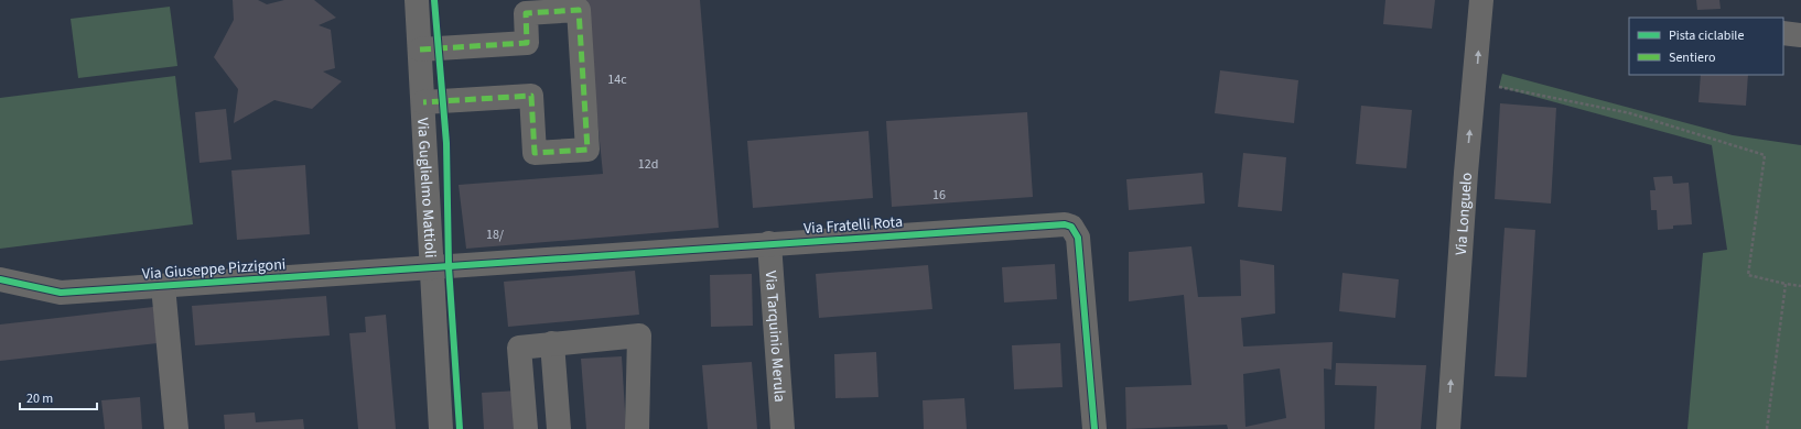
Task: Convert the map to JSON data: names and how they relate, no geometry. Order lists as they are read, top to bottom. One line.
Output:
{"streets":{"street":["Via Guglielmo Mattioli","Via Longuelo","Via Fratelli Rota","Via Giuseppe Pizzigoni","Via Tarquinio Merula"]},"crossings":[["Via Guglielmo Mattioli","Via Fratelli Rota"],["Via Guglielmo Mattioli","Via Giuseppe Pizzigoni"],["Via Fratelli Rota","Via Giuseppe Pizzigoni"],["Via Fratelli Rota","Via Tarquinio Merula"]],"one_way":["Via Longuelo"],"house_numbers":["14c","12d","16","18/"],"legend":["Pista ciclabile","Sentiero"],"scale_bar":"20 m"}
